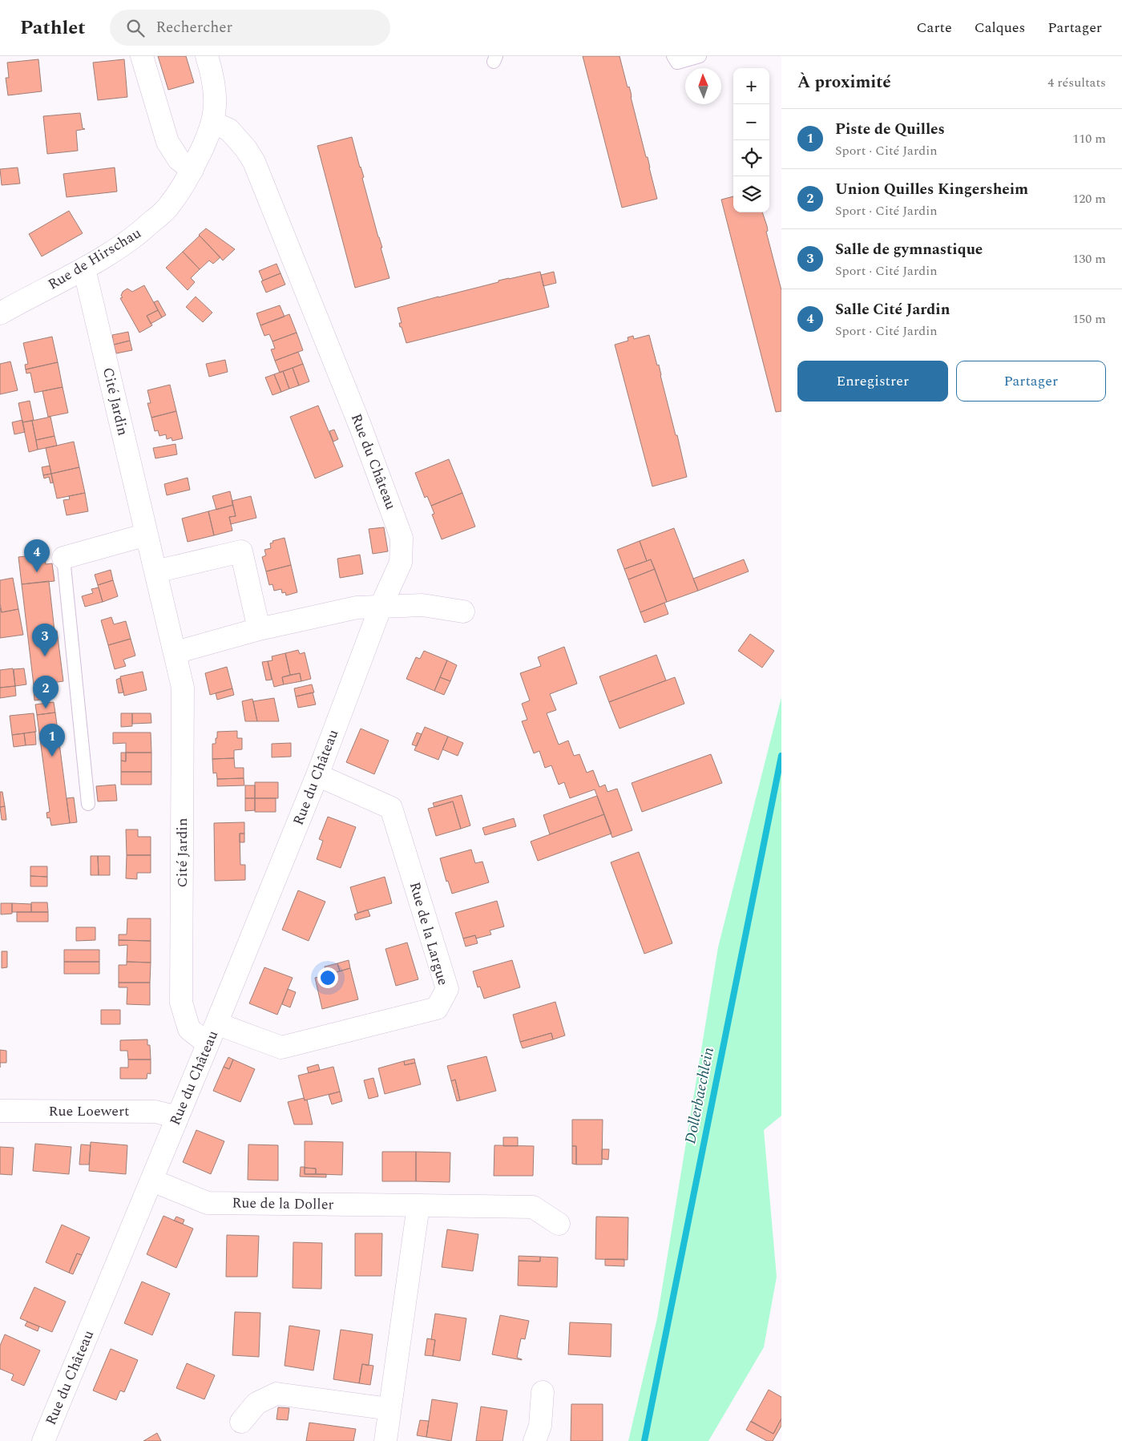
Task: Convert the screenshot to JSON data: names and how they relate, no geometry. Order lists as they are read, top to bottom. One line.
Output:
{"streets":{"street":["Rue de Hirschau","Cité Jardin","Rue du Château","Rue de la Largue","Rue Loewert","Rue de la Doller"]},"crossings":[["Rue de Hirschau","Cité Jardin"],["Rue de Hirschau","Rue du Château"],["Cité Jardin","Rue du Château"],["Rue du Château","Rue de la Largue"],["Rue du Château","Rue Loewert"],["Rue du Château","Rue de la Doller"]],"water":["Dollerbaechlein"],"north":"top","page":{"header":"Pathlet","search":"Rechercher","nav":["Carte","Calques","Partager"],"heading":["À proximité","4 résultats"],"map_buttons":["+","−"],"list":[{"mark":"1","name":"Piste de Quilles","note":"Sport · Cité Jardin","value":"110 m"},{"mark":"2","name":"Union Quilles Kingersheim","note":"Sport · Cité Jardin","value":"120 m"},{"mark":"3","name":"Salle de gymnastique","note":"Sport · Cité Jardin","value":"130 m"},{"mark":"4","name":"Salle Cité Jardin","note":"Sport · Cité Jardin","value":"150 m"}],"buttons":["Enregistrer","Partager"],"pins":["4","3","2","1"]}}
